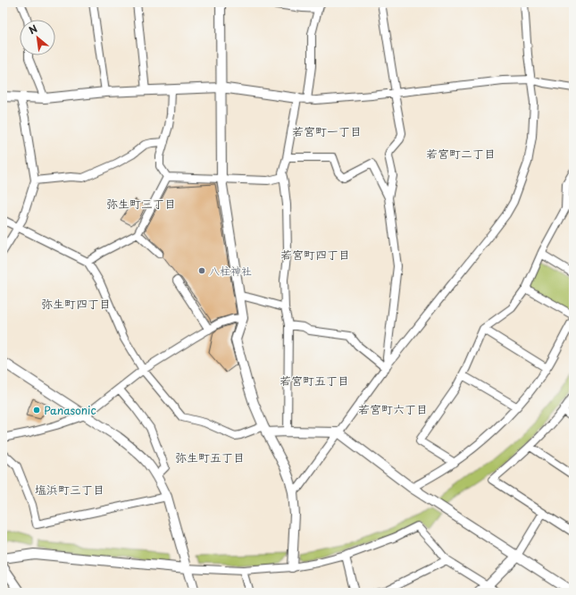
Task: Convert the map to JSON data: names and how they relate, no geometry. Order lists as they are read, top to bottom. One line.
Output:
{"districts":["若宮町一丁目","若宮町二丁目","弥生町三丁目","若宮町四丁目","弥生町四丁目","若宮町五丁目","若宮町六丁目","弥生町五丁目","塩浜町三丁目"],"places":["八柱神社","Panasonic"],"north":"top left"}
